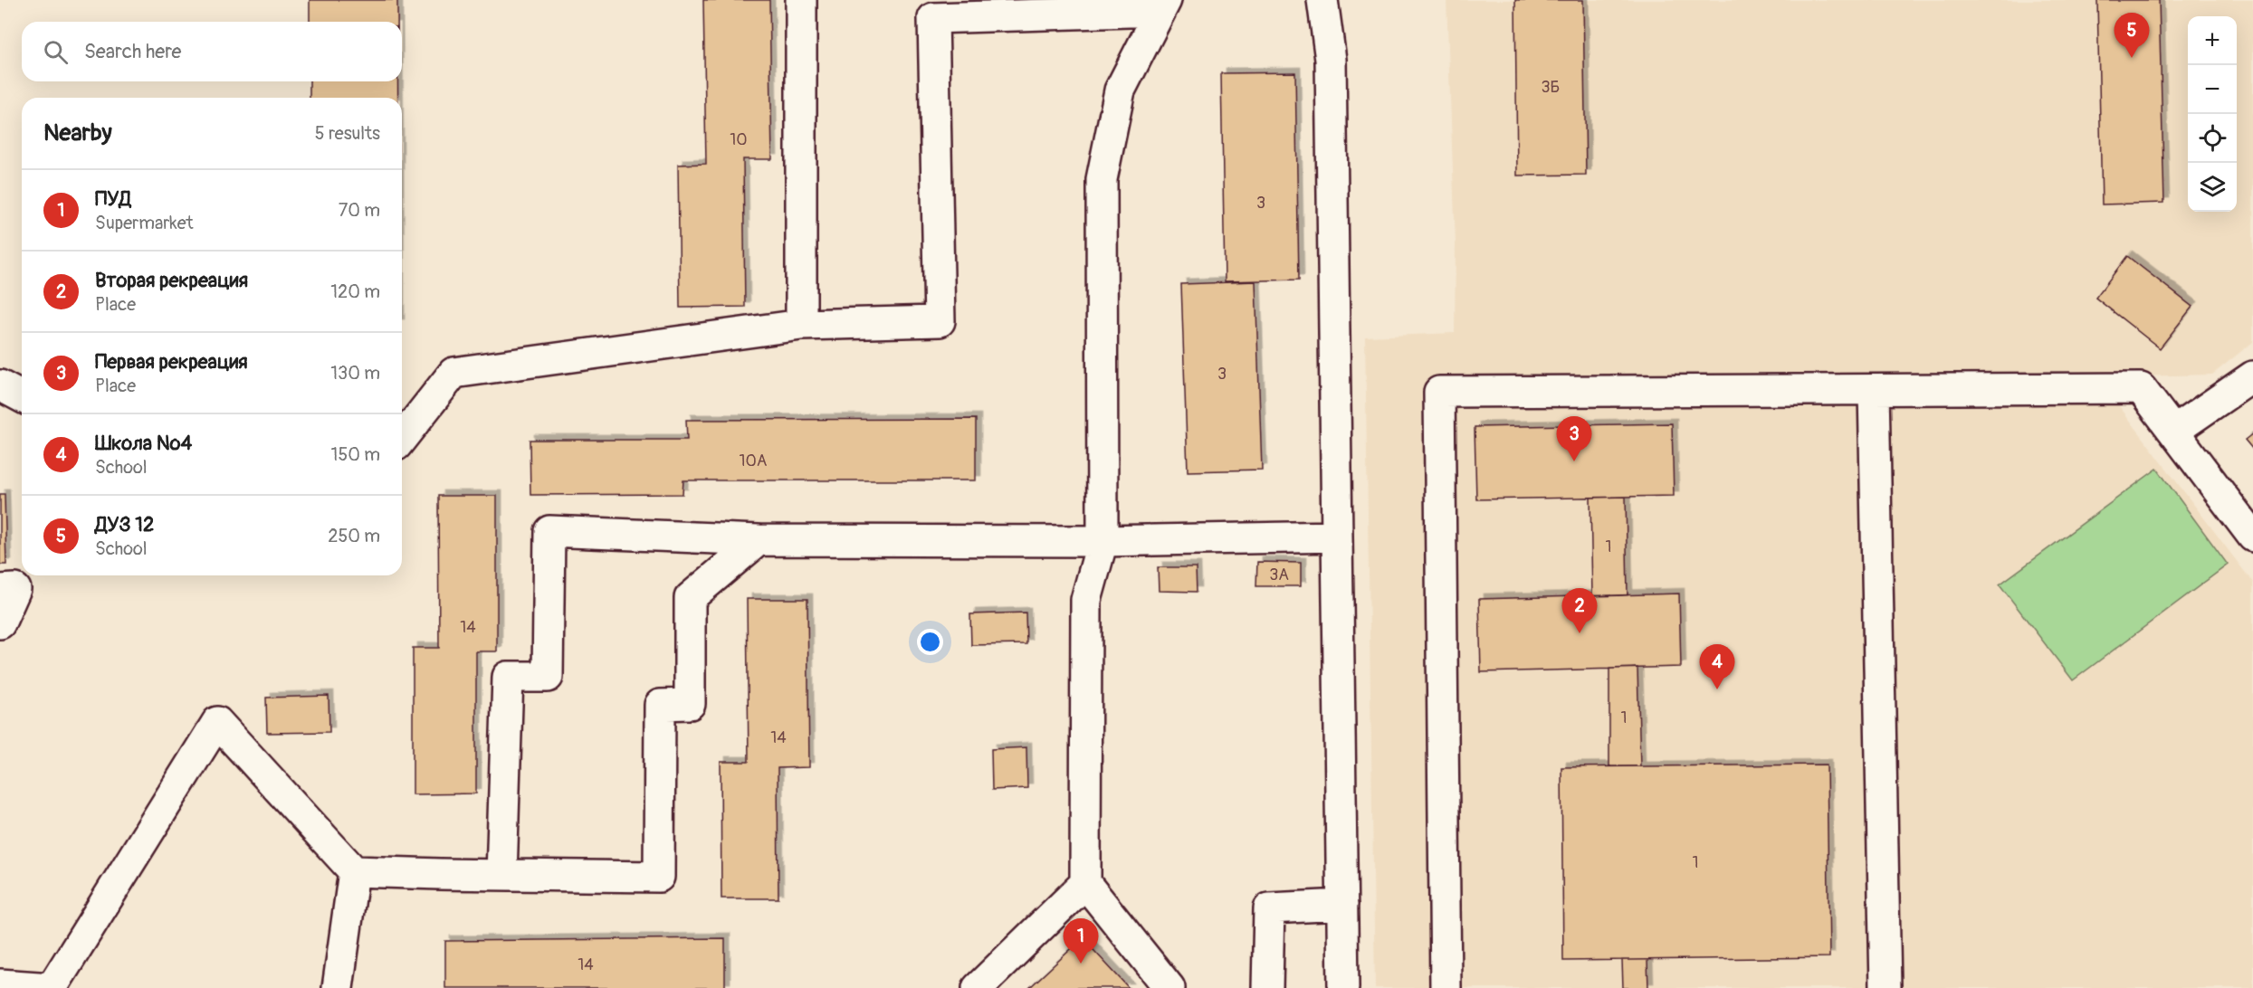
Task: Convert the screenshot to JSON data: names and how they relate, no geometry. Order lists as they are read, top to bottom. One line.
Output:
{"house_numbers":["3Б","10","3","3","10А","1","3А","14","1","14","1","14"],"page":{"pins":["5","3","2","4","1"],"map_buttons":["+","−"],"search":"Search here","heading":["Nearby","5 results"],"list":[{"mark":"1","name":"ПУД","note":"Supermarket","value":"70 m"},{"mark":"2","name":"Вторая рекреация","note":"Place","value":"120 m"},{"mark":"3","name":"Первая рекреация","note":"Place","value":"130 m"},{"mark":"4","name":"Школа №4","note":"School","value":"150 m"},{"mark":"5","name":"ДУЗ 12","note":"School","value":"250 m"}]}}
